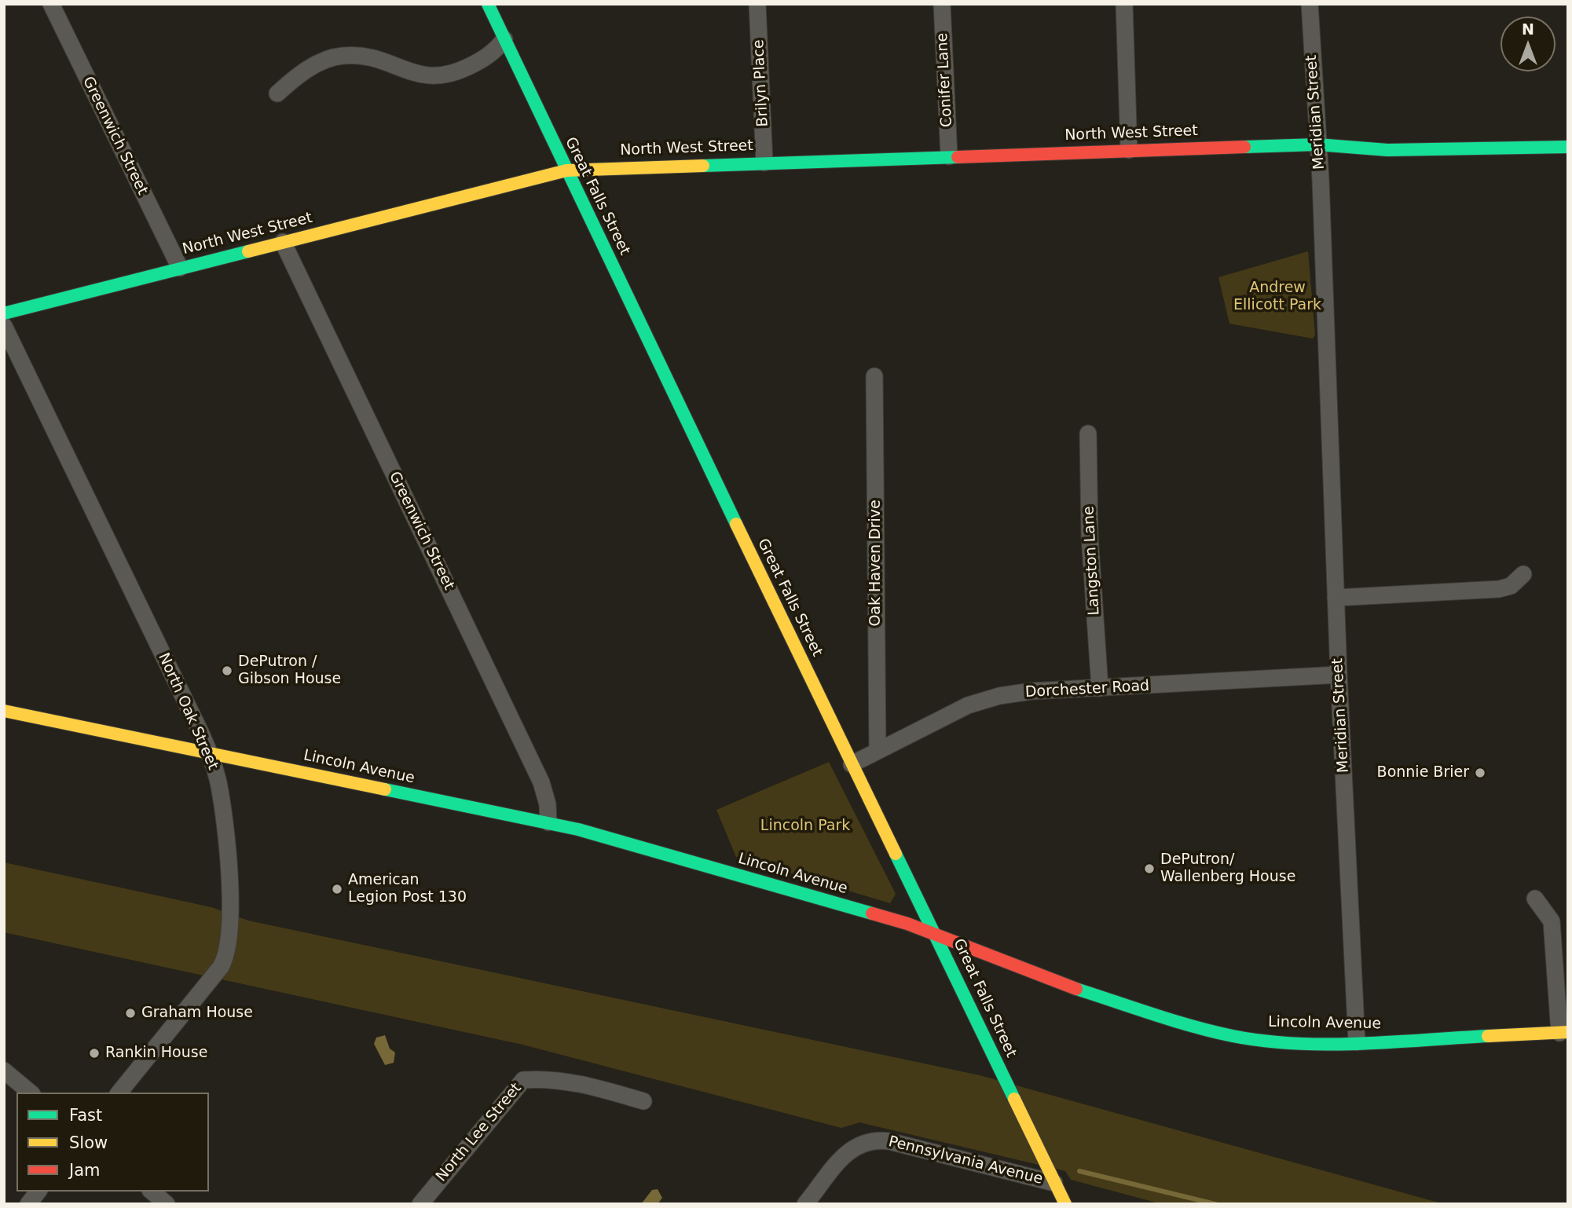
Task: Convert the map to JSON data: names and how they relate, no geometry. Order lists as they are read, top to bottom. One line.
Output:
{"streets":{"main road":["North West Street","Great Falls Street","Lincoln Avenue"],"street":["Conifer Lane","Brilyn Place","Meridian Street","Greenwich Street","Langston Lane","Oak Haven Drive","Dorchester Road","North Oak Street","North Lee Street","Pennsylvania Avenue"]},"crossings":[["Conifer Lane","North West Street"],["Brilyn Place","North West Street"],["Meridian Street","North West Street"],["Meridian Street","Dorchester Road"],["Meridian Street","Lincoln Avenue"],["North West Street","Greenwich Street"],["North West Street","Great Falls Street"],["Greenwich Street","Lincoln Avenue"],["Great Falls Street","Dorchester Road"],["Great Falls Street","Lincoln Avenue"],["Great Falls Street","Pennsylvania Avenue"],["Langston Lane","Dorchester Road"],["Oak Haven Drive","Dorchester Road"],["North Oak Street","Lincoln Avenue"]],"parks":["Andrew Ellicott Park","Lincoln Park"],"places":["DePutron / Gibson House","Bonnie Brier","DePutron/ Wallenberg House","American Legion Post 130","Graham House","Rankin House"],"legend":["Fast","Slow","Jam"],"north":"top"}
